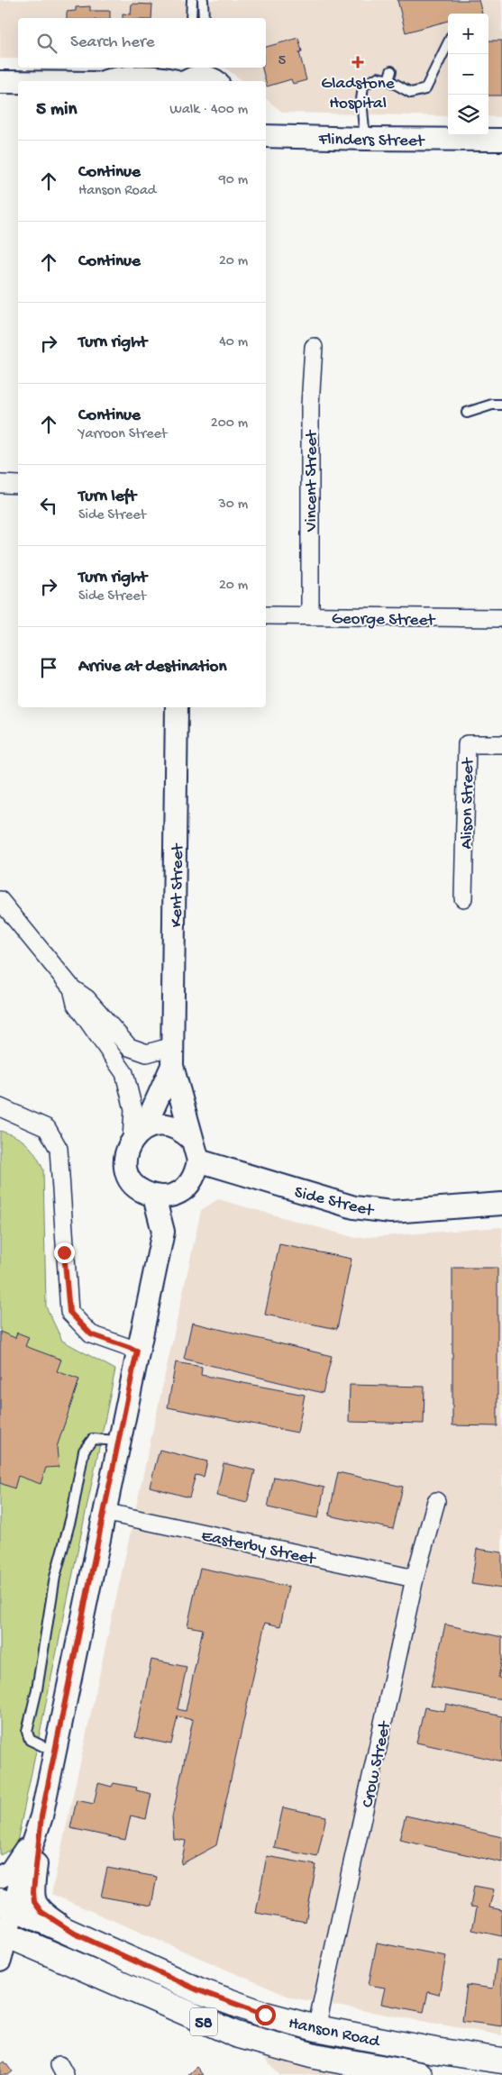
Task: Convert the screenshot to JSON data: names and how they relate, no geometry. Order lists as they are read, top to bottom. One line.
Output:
{"streets":{"main road":["58","Hanson Road"],"street":["Flinders Street","Vincent Street","George Street","Alison Street","Kent Street","Side Street","Easterby Street","Crow Street"]},"crossings":[["Vincent Street","George Street"],["Kent Street","Side Street"],["Easterby Street","Crow Street"],["Crow Street","Hanson Road"]],"places":{"health":["Gladstone Hospital"]},"house_numbers":["5"],"page":{"map_buttons":["+","−"],"search":"Search here","heading":["5 min","Walk · 400 m"],"list":[["Continue","Hanson Road","90 m"],["Continue","20 m"],["Turn right","40 m"],["Continue","Yarroon Street","200 m"],["Turn left","Side Street","30 m"],["Turn right","Side Street","20 m"],"Arrive at destination"]}}
